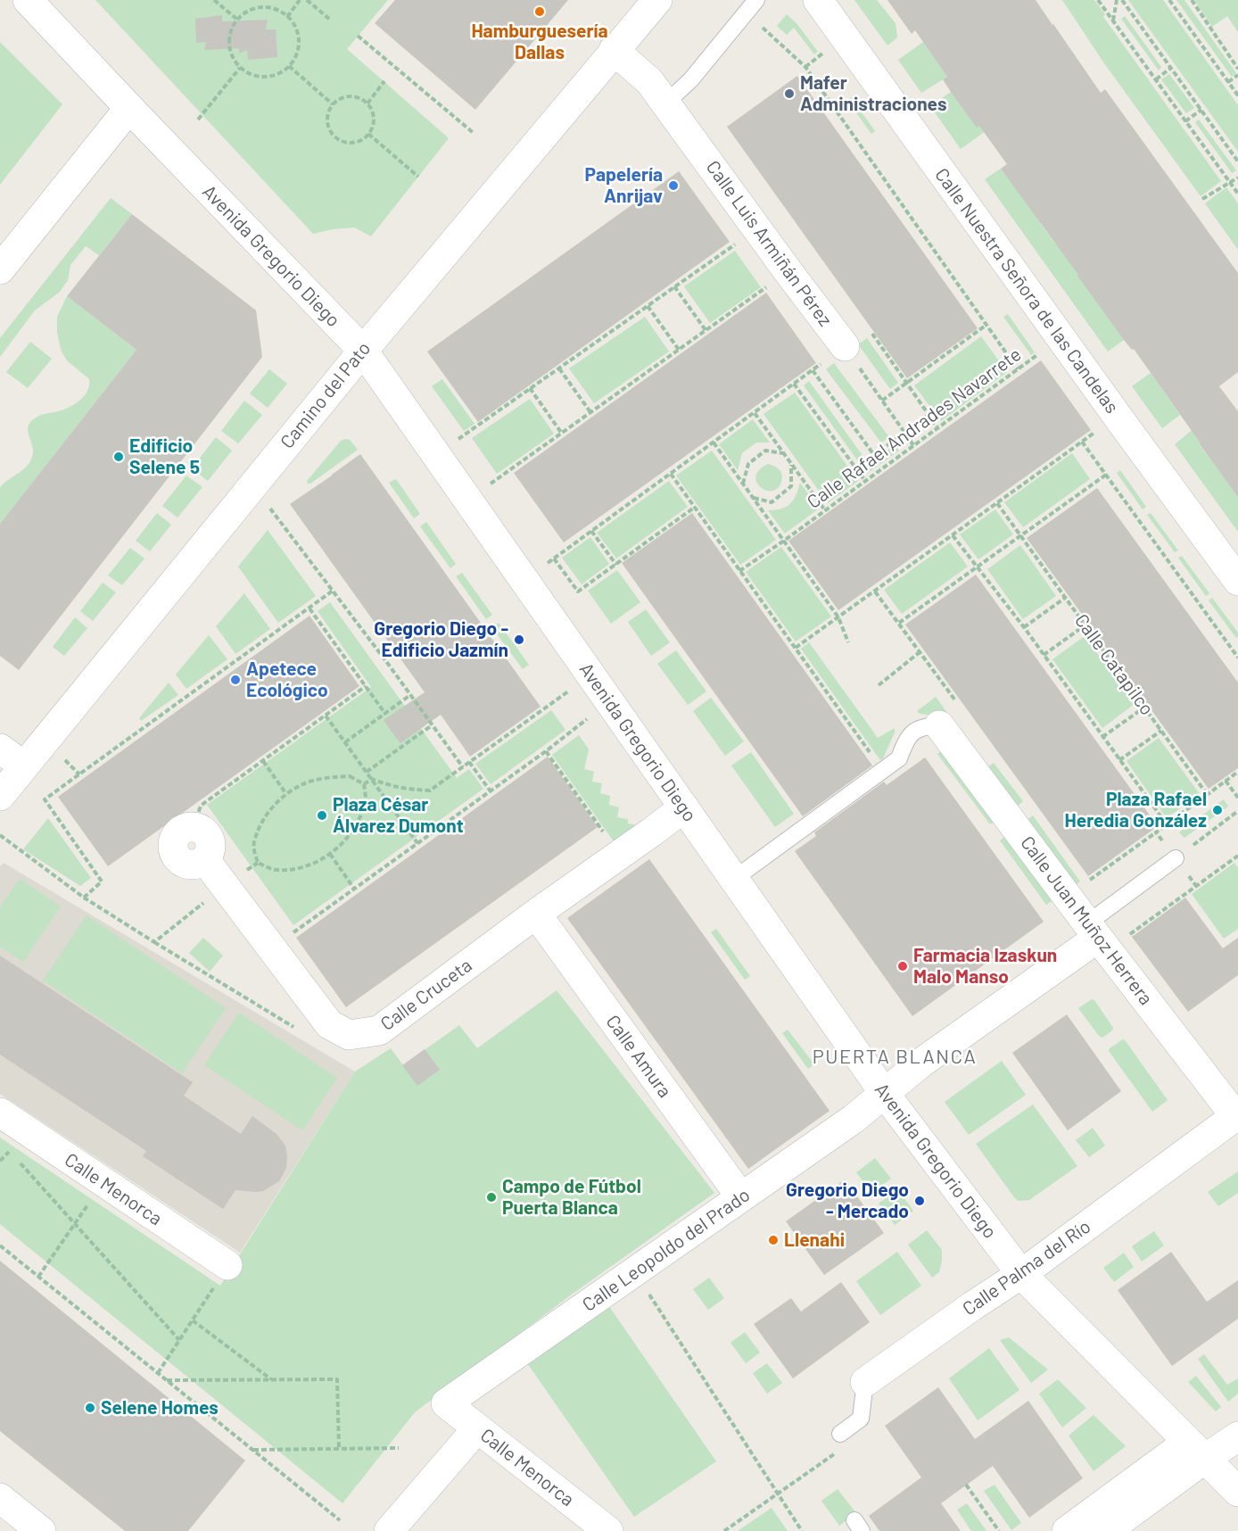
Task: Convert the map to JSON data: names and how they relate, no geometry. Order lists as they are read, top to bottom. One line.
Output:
{"streets":{"street":["Calle Luis Armiñán Pérez","Avenida Gregorio Diego","Calle Nuestra Señora de las Candelas","Camino del Pato","Calle Juan Muñoz Herrera","Calle Cruceta","Calle Amura","Calle Menorca","Calle Leopoldo del Prado","Calle Palma del Río"],"path":["Calle Rafael Andrades Navarrete","Calle Catapilco"]},"crossings":[["Calle Luis Armiñán Pérez","Camino del Pato"],["Calle Luis Armiñán Pérez","Calle Rafael Andrades Navarrete"],["Avenida Gregorio Diego","Camino del Pato"],["Avenida Gregorio Diego","Calle Cruceta"],["Avenida Gregorio Diego","Calle Leopoldo del Prado"],["Avenida Gregorio Diego","Calle Palma del Río"],["Calle Nuestra Señora de las Candelas","Calle Rafael Andrades Navarrete"],["Calle Juan Muñoz Herrera","Calle Palma del Río"],["Calle Cruceta","Calle Amura"],["Calle Amura","Calle Leopoldo del Prado"],["Calle Menorca","Calle Leopoldo del Prado"]],"districts":["PUERTA BLANCA"],"places":["Hamburguesería Dallas","Mafer Administraciones","Papelería Anrijav","Edificio Selene 5","Gregorio Diego - Edificio Jazmín","Apetece Ecológico","Plaza Rafael Heredia González","Plaza César Álvarez Dumont","Farmacia Izaskun Malo Manso","Campo de Fútbol Puerta Blanca","Gregorio Diego - Mercado","Llenahi","Selene Homes"]}
